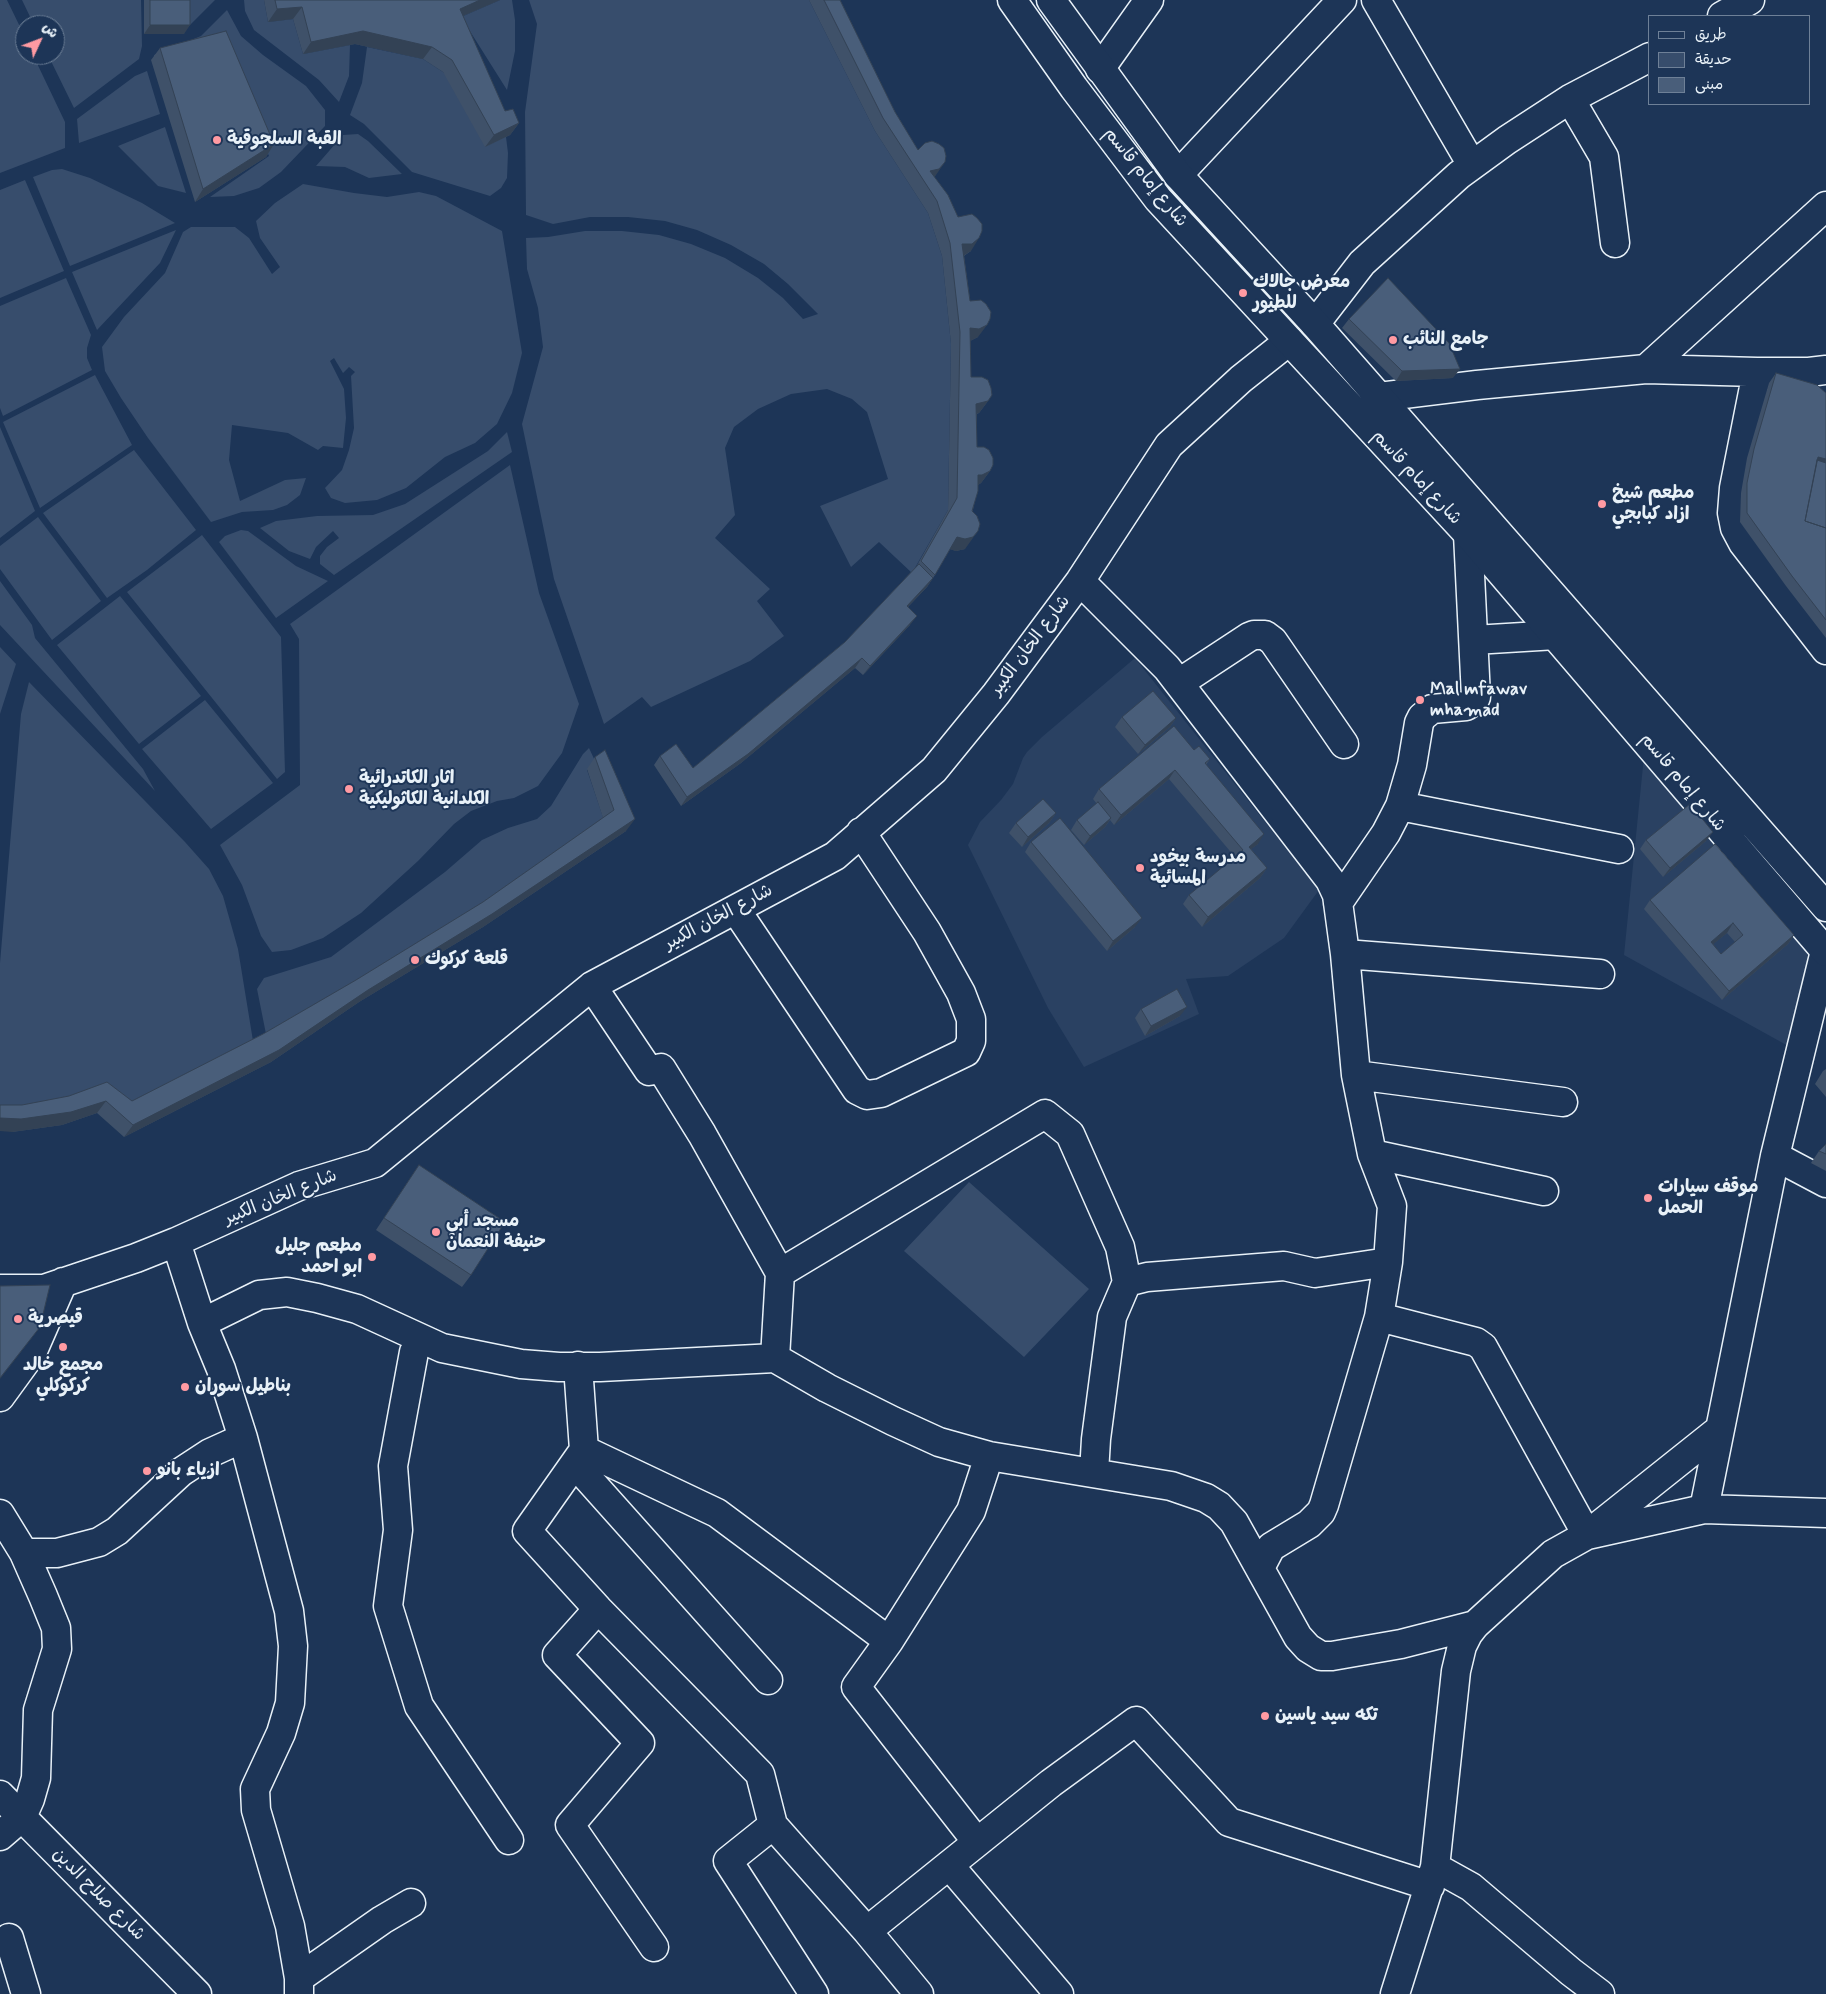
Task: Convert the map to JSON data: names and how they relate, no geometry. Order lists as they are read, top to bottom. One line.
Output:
{"streets":{"street":["شارع إمام قاسم","شارع الخان الكبير","شارع صلاح الدين"]},"crossings":[["شارع إمام قاسم","شارع الخان الكبير"]],"places":["القبة السلجوقية","معرض جالاك للطيور","جامع النائب","مطعم شيخ ازاد كبابجي","Mal mfawav mhamad","اثار الكاتدرائية الكلدانية الكاثوليكية","مدرسة بيخود المسائية","قلعة كركوك","موقف سيارات الحمل","مسجد أبي حنيفة النعمان","مطعم جليل ابو احمد","قيصرية","مجمع خالد كركوكلي","بناطيل سوران","ازياء بانو","تكه سيد ياسين"],"legend":["طريق","حديقة","مبنى"],"north":"top right"}
